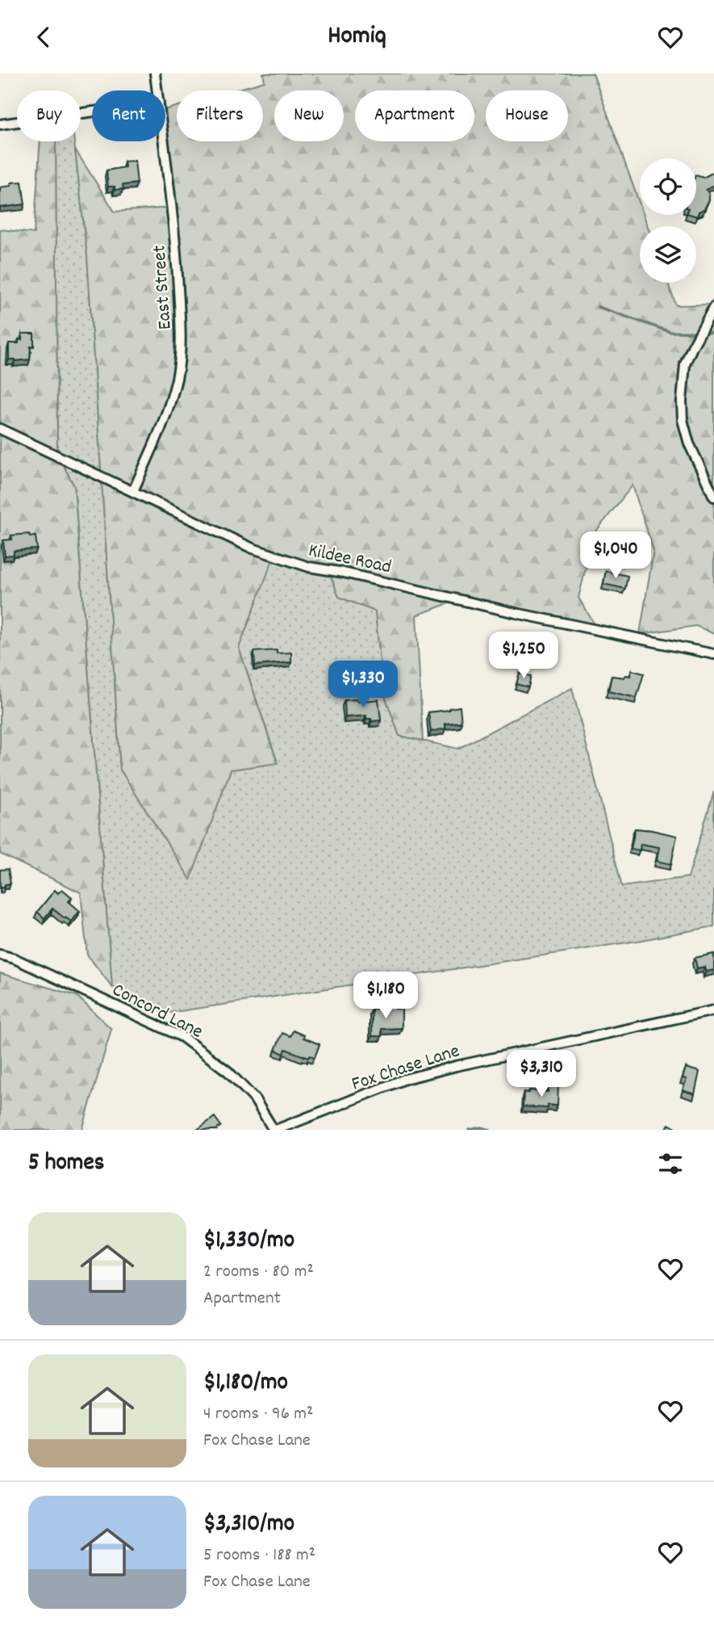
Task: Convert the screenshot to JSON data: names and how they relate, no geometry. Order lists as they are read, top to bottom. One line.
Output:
{"streets":{"street":["East Street","Kildee Road","Concord Lane","Fox Chase Lane"]},"crossings":[["East Street","Kildee Road"],["Concord Lane","Fox Chase Lane"]],"page":{"header":"Homiq","chip":["Buy","Rent","Filters","New","Apartment","House"],"price":["$1,040","$1,250","$1,330","$1,180","$3,310"],"heading":"5 homes","list":[{"name":"$1,330/mo","note":"2 rooms · 80 m² · Apartment"},{"name":"$1,180/mo","note":"4 rooms · 96 m² · Fox Chase Lane"},{"name":"$3,310/mo","note":"5 rooms · 188 m² · Fox Chase Lane"}]}}
